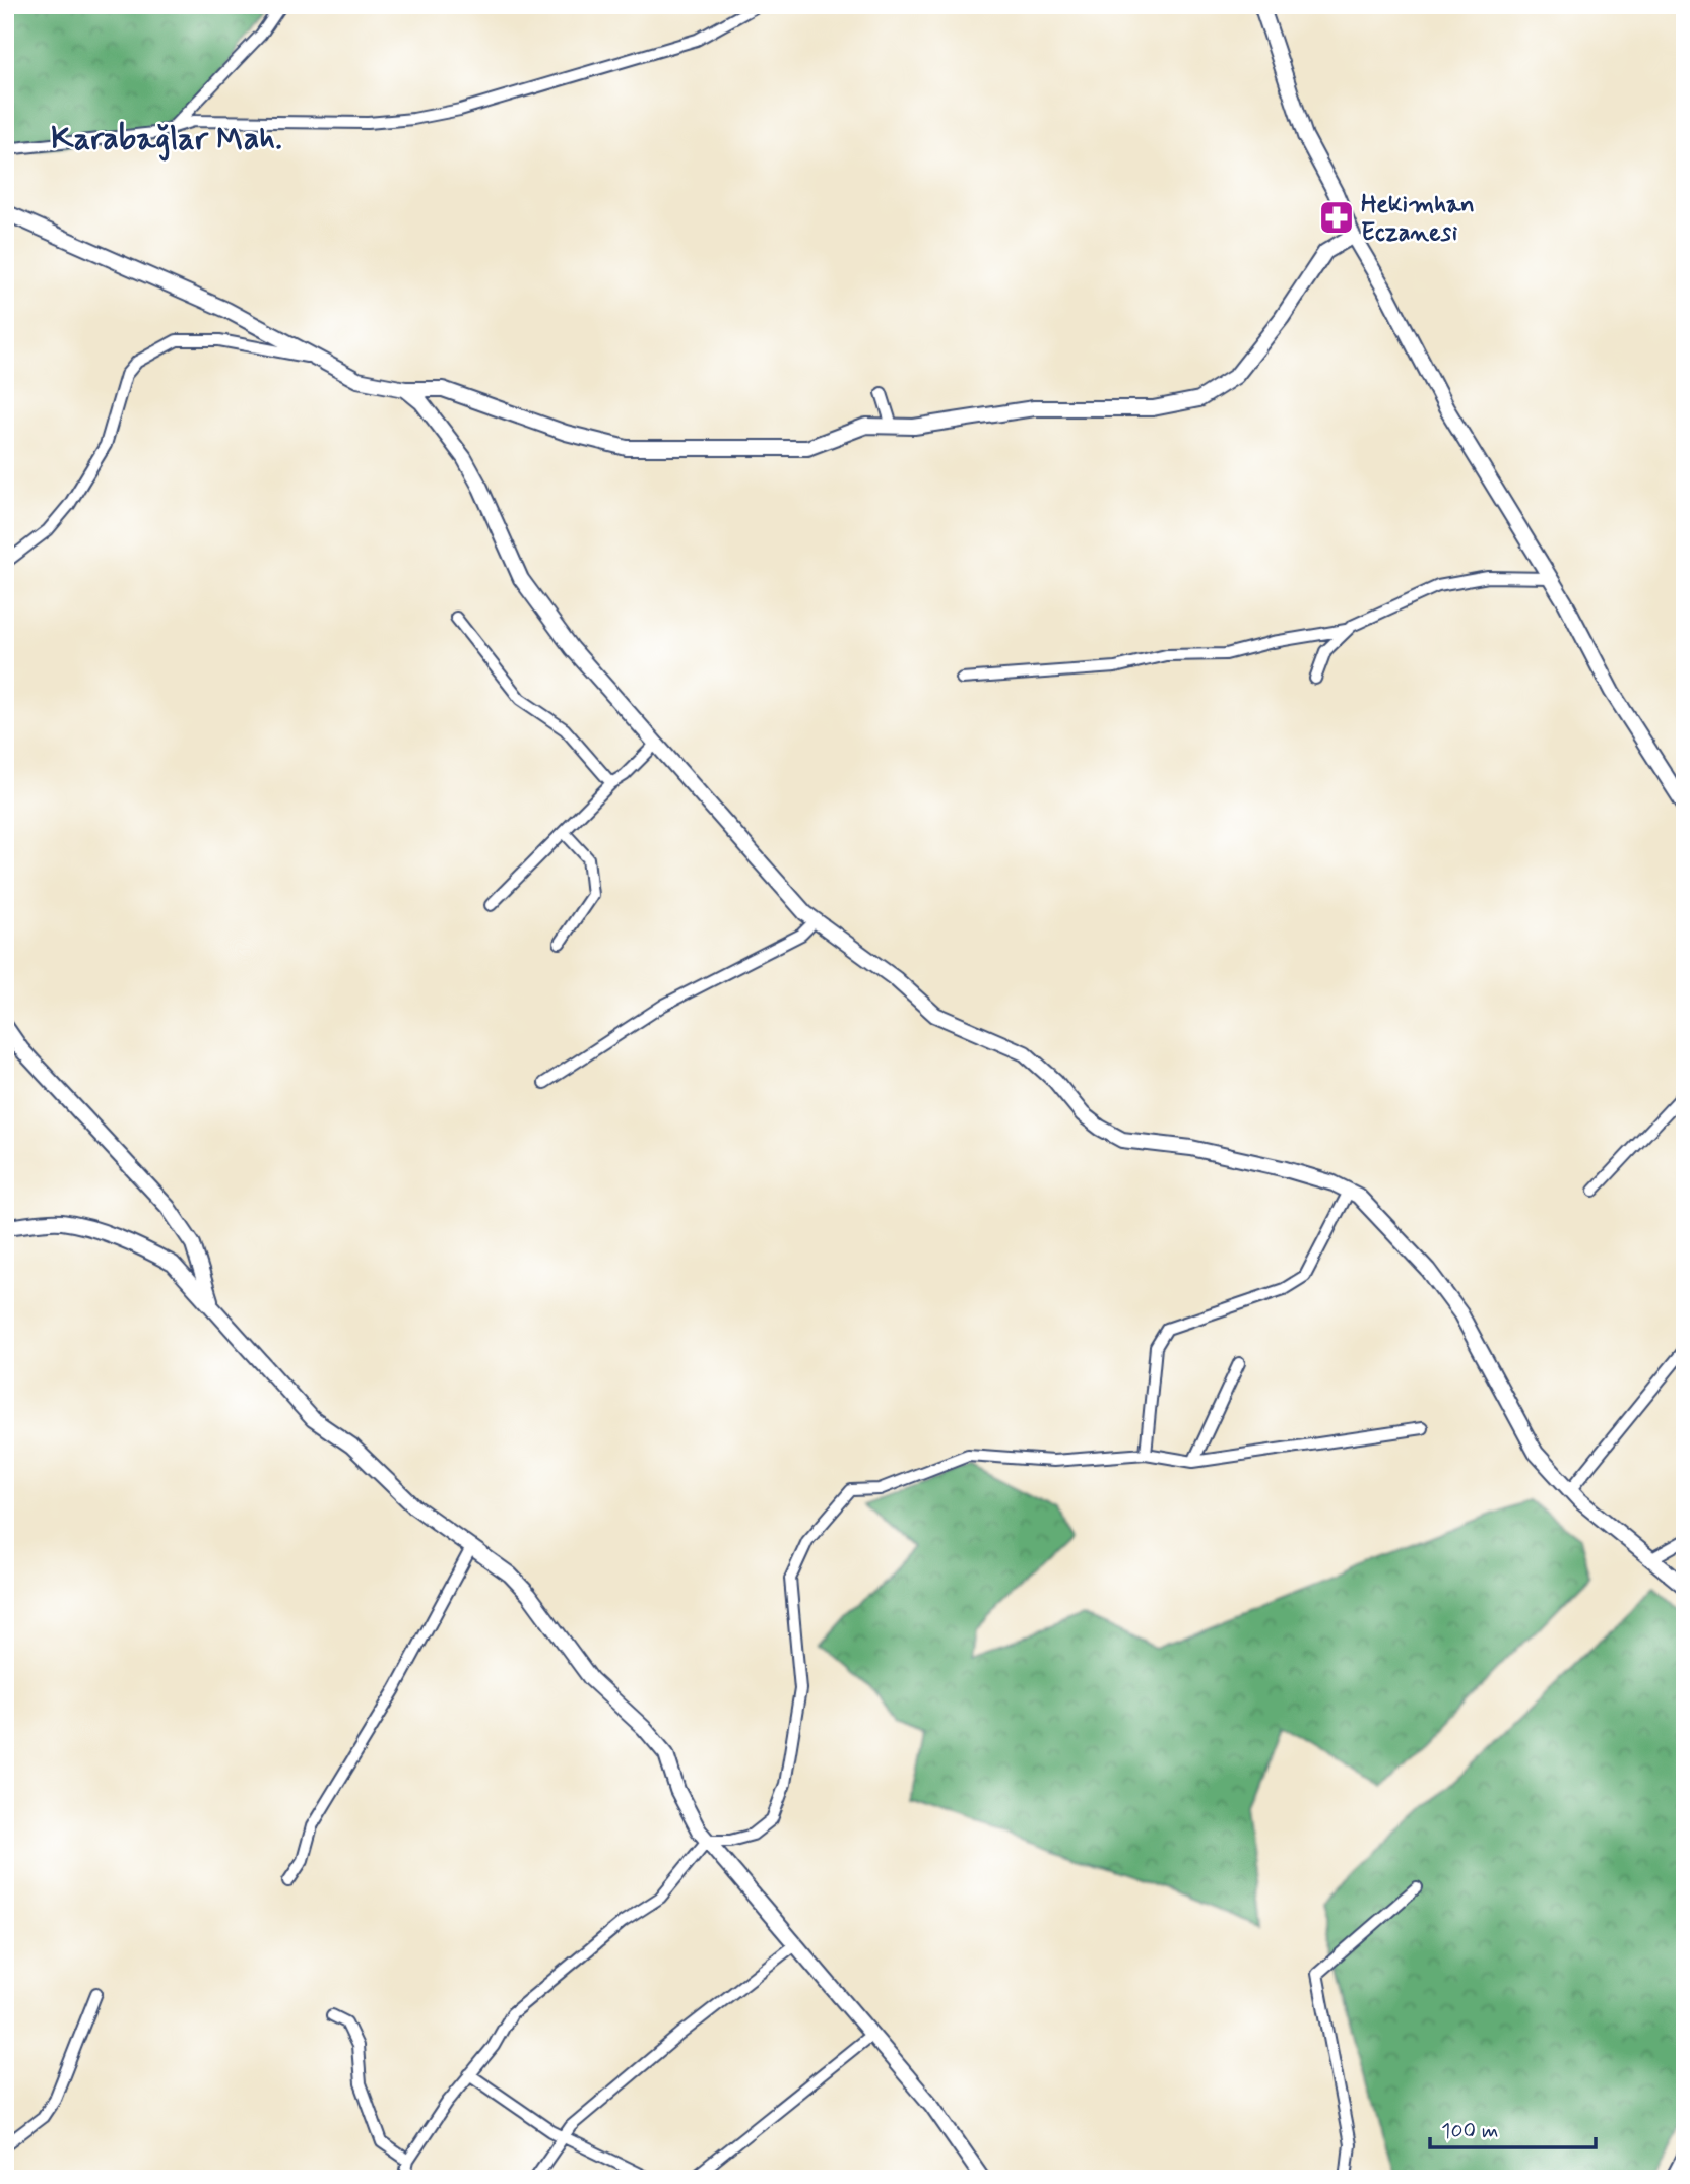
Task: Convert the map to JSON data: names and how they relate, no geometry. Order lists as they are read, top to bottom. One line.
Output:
{"districts":["Karabağlar Mah."],"places":{"pharmacy":["Hekimhan Eczanesi"]},"scale_bar":"100 m"}
